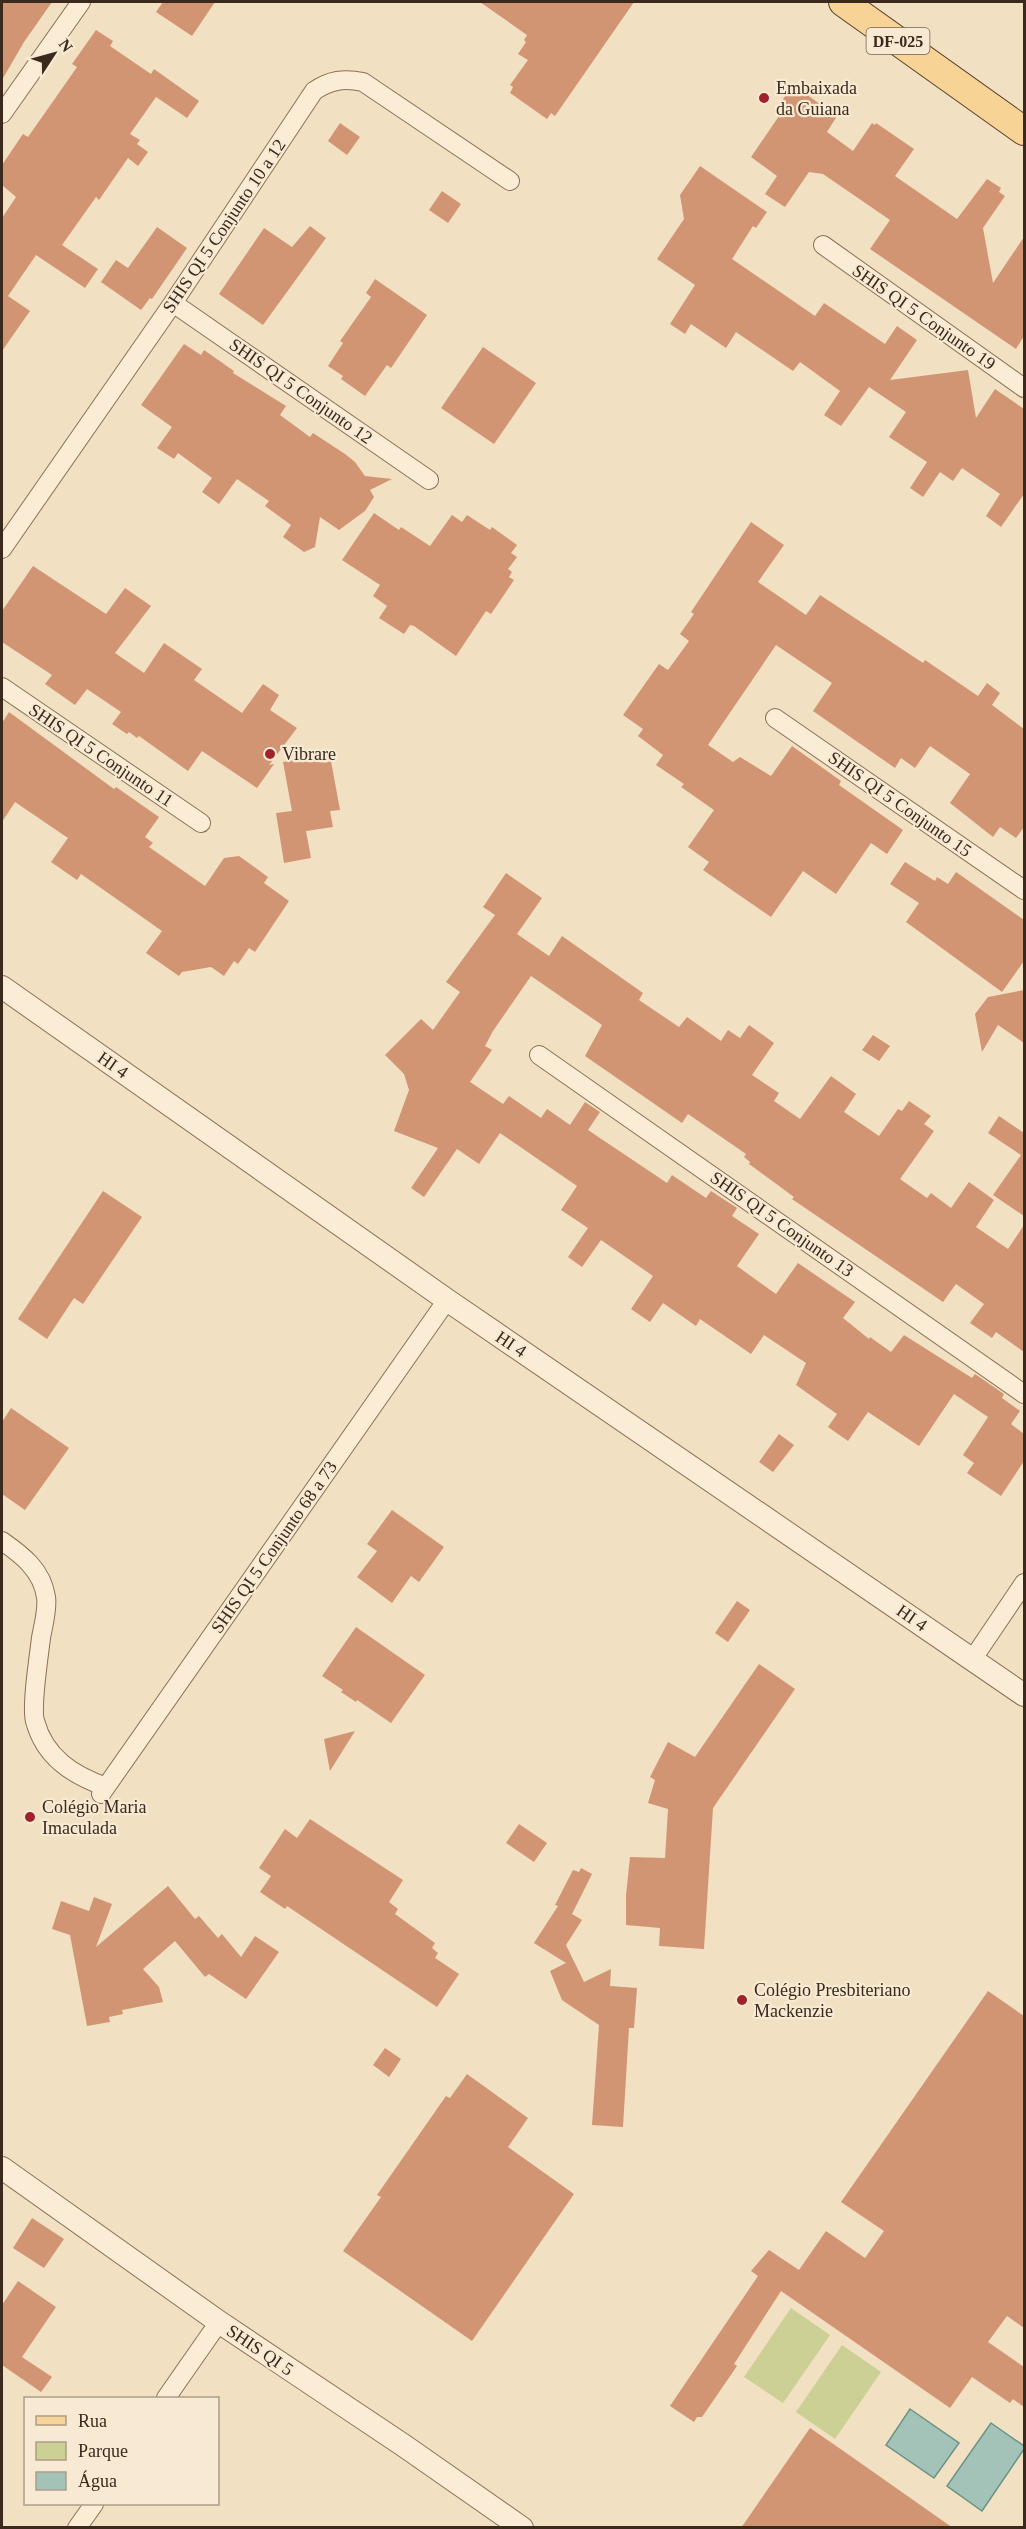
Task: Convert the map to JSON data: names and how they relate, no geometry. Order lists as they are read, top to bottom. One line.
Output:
{"streets":{"main road":["DF-025"],"street":["SHIS QI 5 Conjunto 10 a 12","SHIS QI 5 Conjunto 19","SHIS QI 5 Conjunto 12","SHIS QI 5 Conjunto 11","SHIS QI 5 Conjunto 15","HI 4","SHIS QI 5 Conjunto 13","SHIS QI 5 Conjunto 68 a 73","SHIS QI 5"]},"crossings":[["SHIS QI 5 Conjunto 10 a 12","SHIS QI 5 Conjunto 12"],["HI 4","SHIS QI 5 Conjunto 68 a 73"]],"places":["Embaixada da Guiana","Vibrare","Colégio Maria Imaculada","Colégio Presbiteriano Mackenzie"],"legend":["Rua","Parque","Água"],"north":"top right"}
